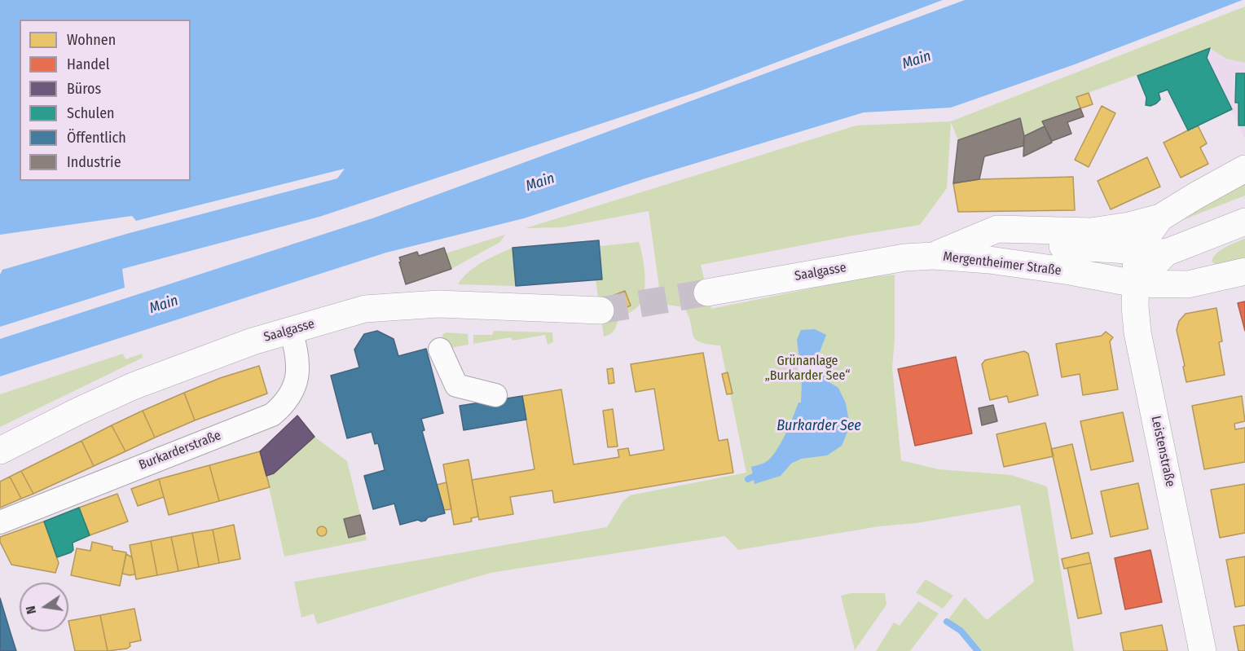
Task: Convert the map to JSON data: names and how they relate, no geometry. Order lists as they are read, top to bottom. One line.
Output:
{"streets":{"main road":["Mergentheimer Straße","Saalgasse","Leistenstraße"],"street":["Burkarderstraße"]},"crossings":[["Mergentheimer Straße","Saalgasse"],["Mergentheimer Straße","Leistenstraße"],["Saalgasse","Burkarderstraße"]],"water":["Main","Burkarder See"],"parks":["Grünanlage „Burkarder See“"],"legend":["Wohnen","Handel","Büros","Schulen","Öffentlich","Industrie"],"north":"left"}
